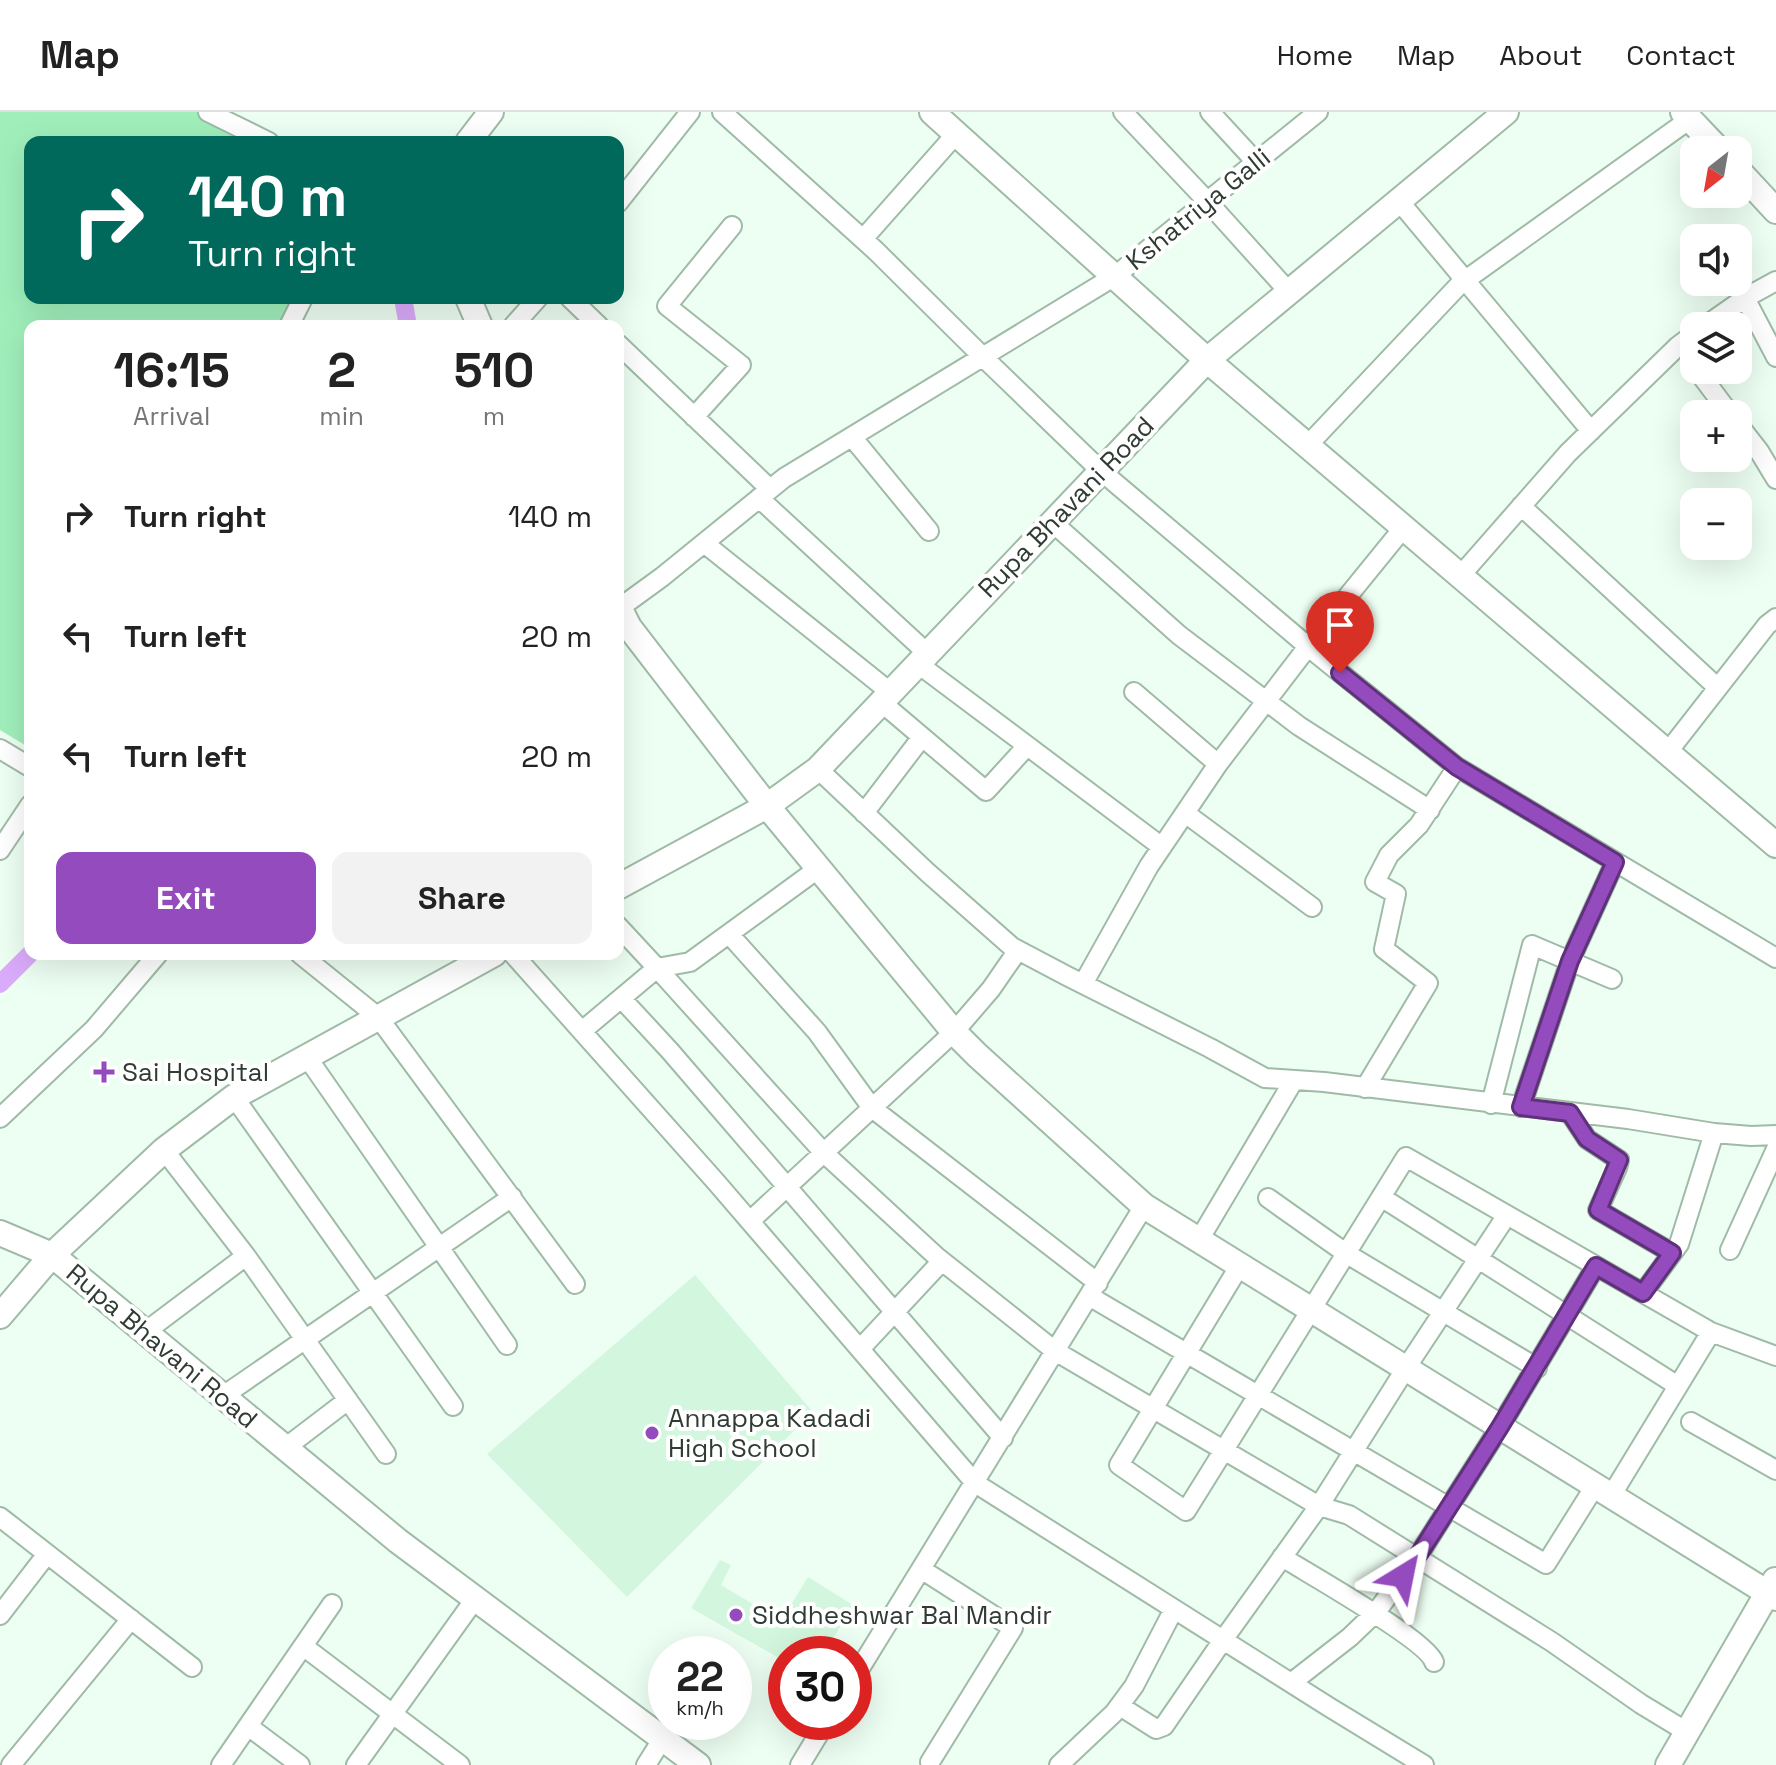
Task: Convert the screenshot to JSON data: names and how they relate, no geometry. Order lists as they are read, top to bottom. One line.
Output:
{"streets":{"street":["Kshatriya Galli","Rupa Bhavani Road"]},"places":{"health":["Sai Hospital"],"other":["Annappa Kadadi High School","Siddheshwar Bal Mandir"]},"north":"bottom left","page":{"header":"Map","nav":["Home","Map","About","Contact"],"map_buttons":["+","−"],"turn":["140 m","Turn right"],"eta":["16:15","Arrival","2","min","510","m"],"list":[{"name":"Turn right","value":"140 m"},{"name":"Turn left","value":"20 m"},{"name":"Turn left","value":"20 m"}],"buttons":["Exit","Share"],"speed":"22 km/h","limit":"30"}}
